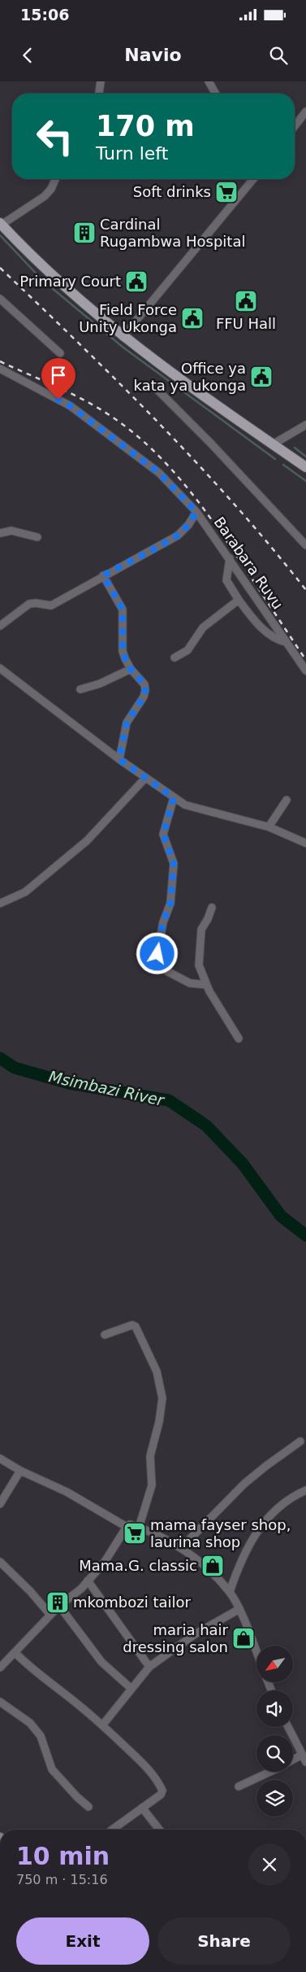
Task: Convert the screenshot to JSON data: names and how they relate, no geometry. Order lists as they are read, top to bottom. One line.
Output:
{"streets":{"street":["Barabara Ruvu"]},"water":["Msimbazi River"],"places":{"supermarket":["Soft drinks","mama fayser shop, laurina shop"],"building":["Cardinal Rugambwa Hospital","mkombozi tailor"],"public building":["Primary Court","FFU Hall","Field Force Unity Ukonga","Office ya kata ya ukonga"],"shop":["Mama.G. classic","maria hair dressing salon"]},"north":"bottom left","page":{"status":"15:06","header":"Navio","turn":["170 m","Turn left"],"heading":["10 min","750 m · 15:16"],"buttons":["Exit","Share"]}}
